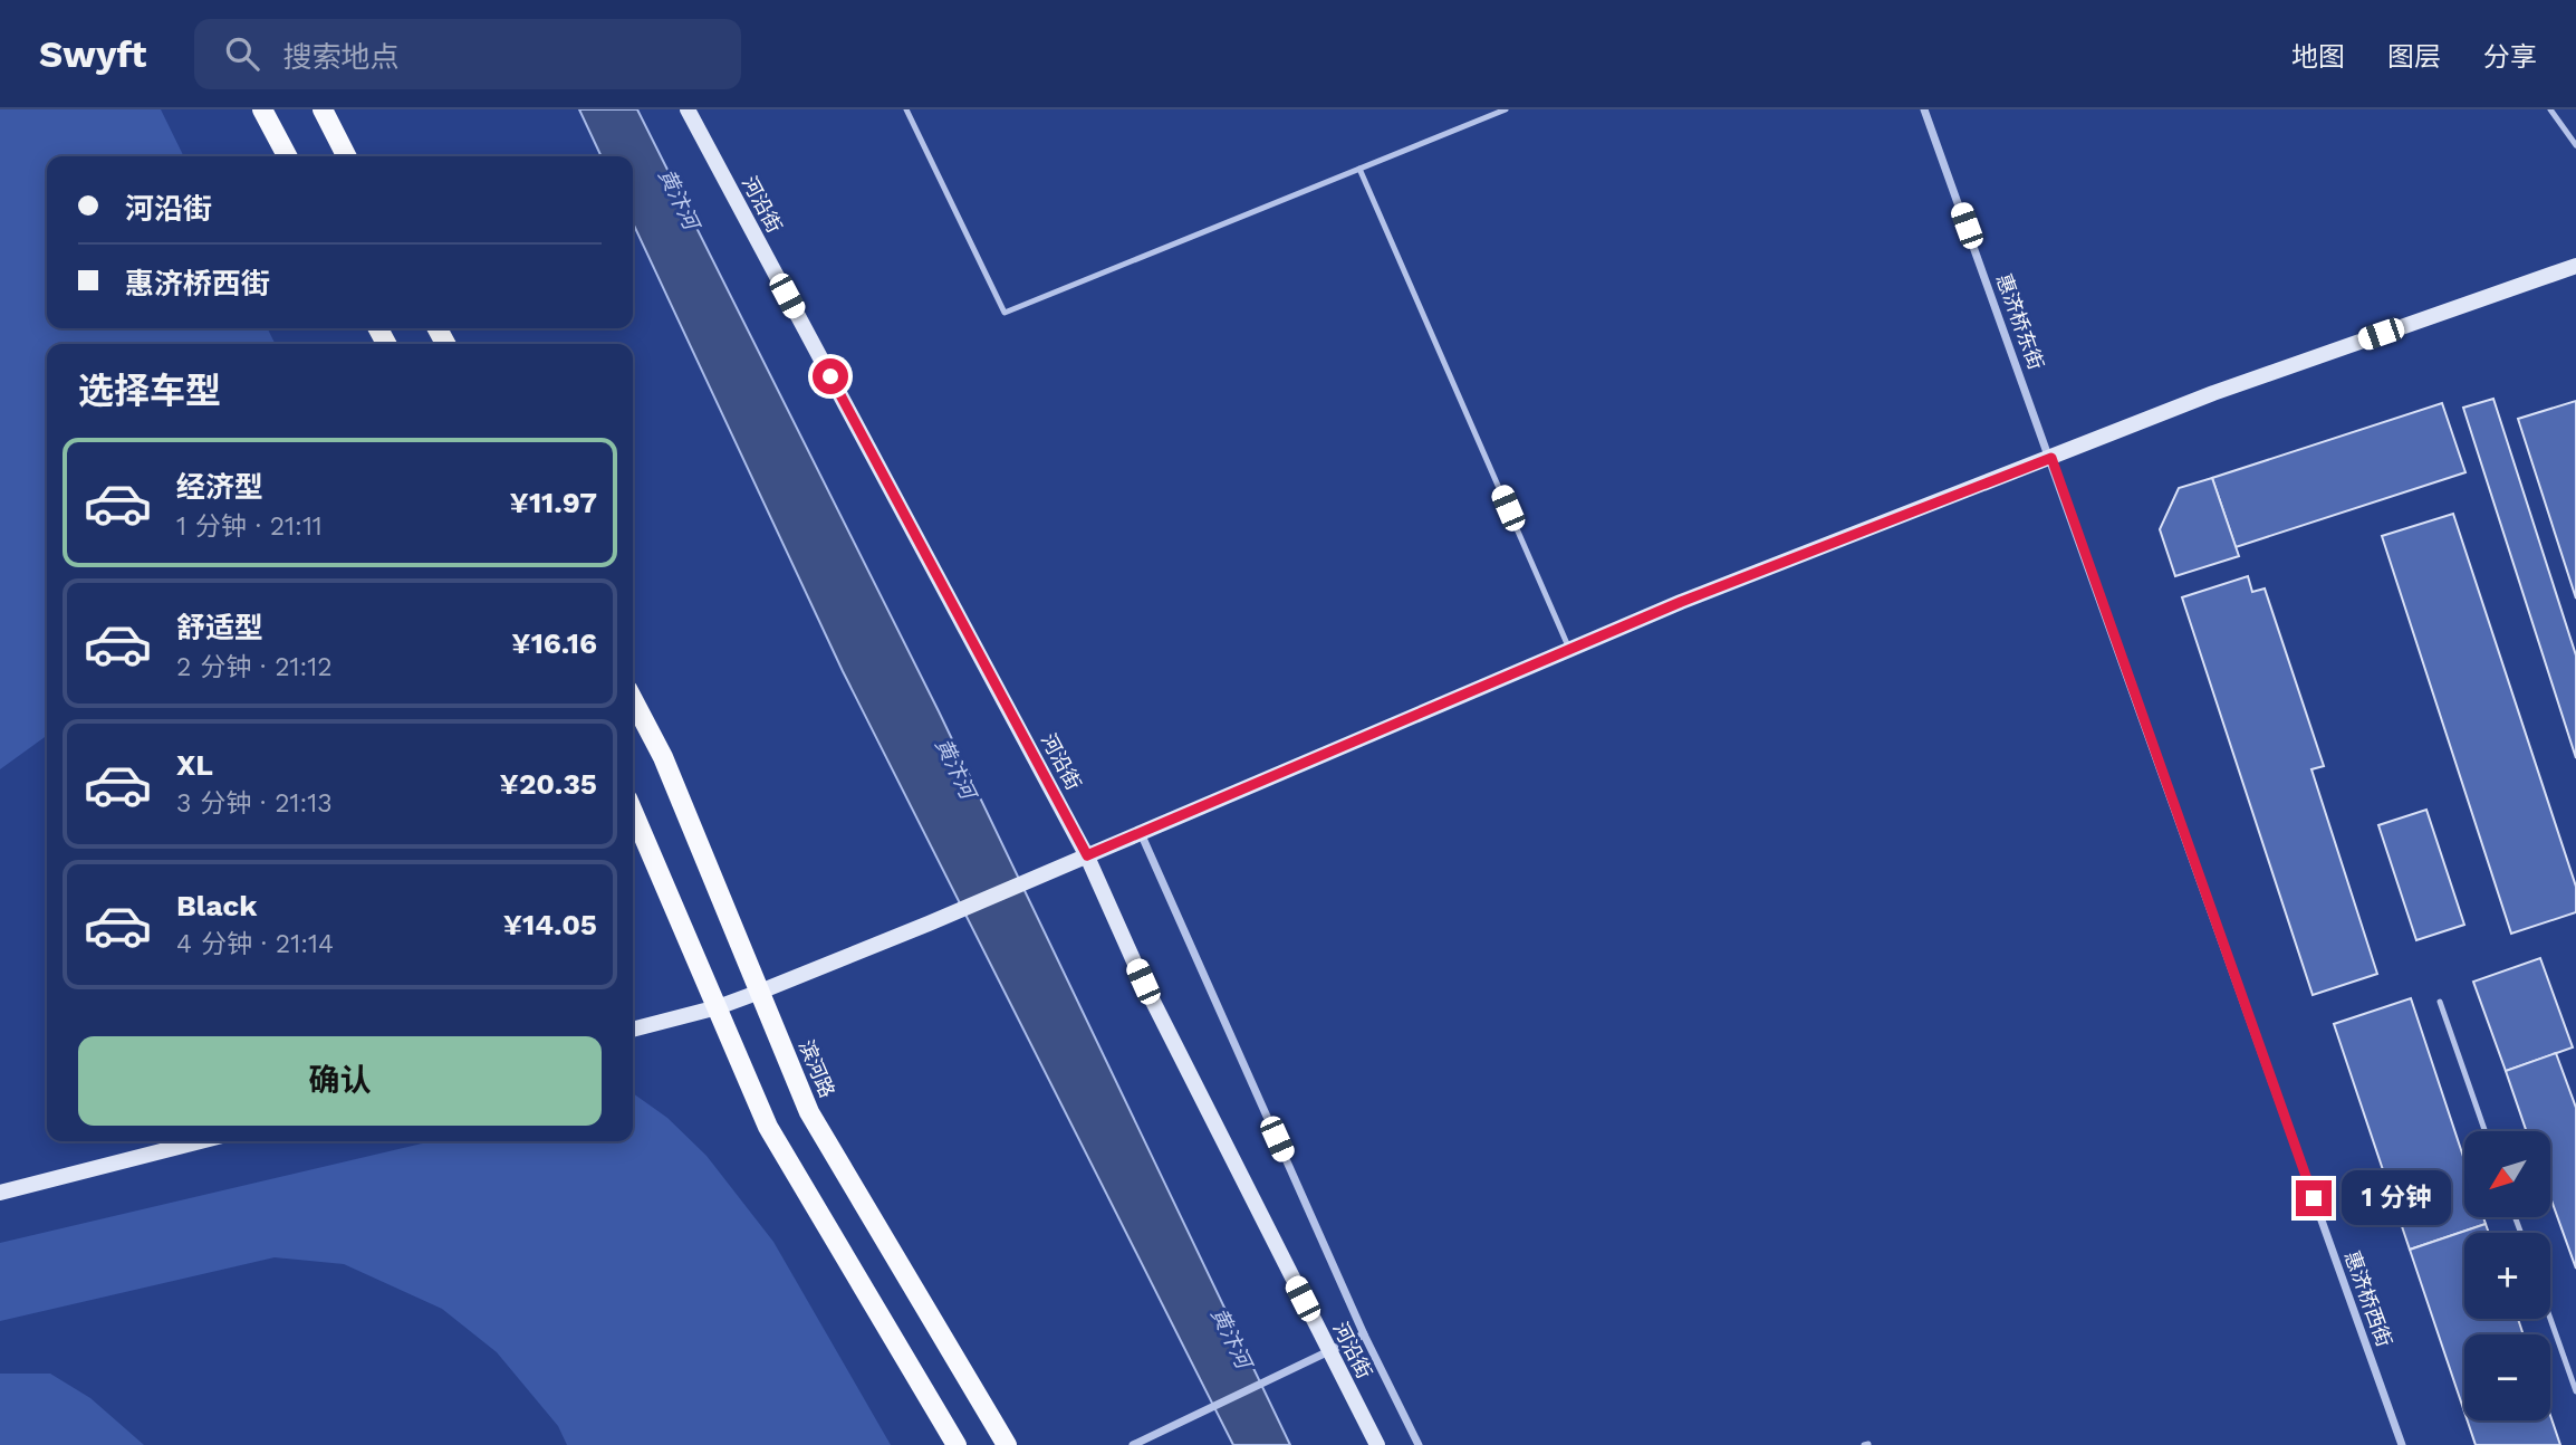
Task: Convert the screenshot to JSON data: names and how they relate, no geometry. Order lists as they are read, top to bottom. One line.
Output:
{"streets":{"main road":["滨河路"],"street":["河沿街","惠济桥东街","惠济桥西街"]},"crossings":[["惠济桥东街","惠济桥西街"]],"water":["黄汴河"],"north":"bottom left","page":{"header":"Swyft","search":"搜索地点","nav":["地图","图层","分享"],"banner":["河沿街","惠济桥西街"],"heading":"选择车型","list":[{"name":"经济型","note":"1 分钟 · 21:11","value":"¥11.97"},{"name":"舒适型","note":"2 分钟 · 21:12","value":"¥16.16"},{"name":"XL","note":"3 分钟 · 21:13","value":"¥20.35"},{"name":"Black","note":"4 分钟 · 21:14","value":"¥14.05"}],"buttons":"确认","map_buttons":["+","−"],"bubble":"1 分钟"}}
